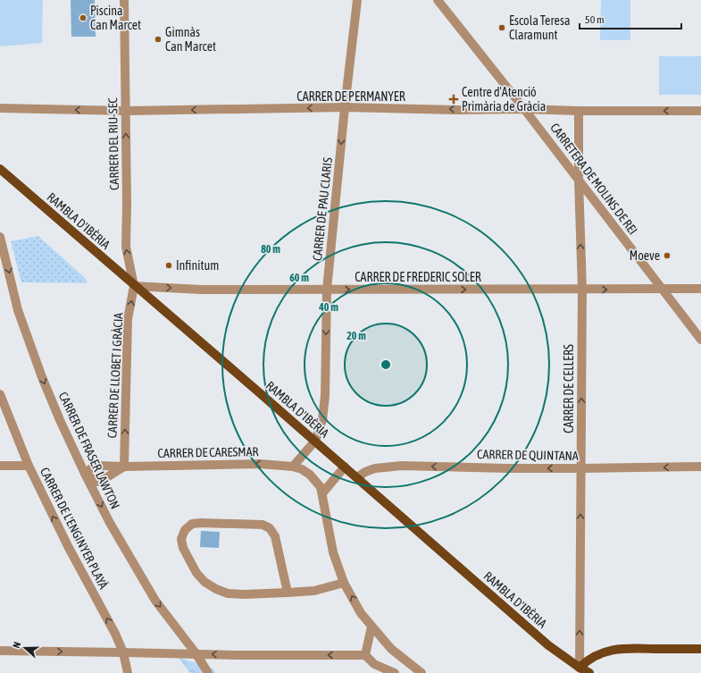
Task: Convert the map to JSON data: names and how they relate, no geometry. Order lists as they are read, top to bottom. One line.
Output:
{"streets":{"main road":["RAMBLA D'IBÈRIA"],"street":["CARRER DE PERMANYER","CARRER DEL RIU-SEC","CARRETERA DE MOLINS DE REI","CARRER DE PAU CLARIS","CARRER DE FREDERIC SOLER","CARRER DE LLOBET I GRÀCIA","CARRER DE CELLERS","CARRER DE FRASER LAWTON","CARRER DE CARESMAR","CARRER DE QUINTANA","CARRER DE L'ENGINYER PLAYÀ"]},"crossings":[["CARRER DE PERMANYER","CARRER DEL RIU-SEC"],["CARRER DE PERMANYER","CARRETERA DE MOLINS DE REI"],["CARRER DE PERMANYER","CARRER DE PAU CLARIS"],["CARRER DE PERMANYER","CARRER DE CELLERS"],["CARRER DEL RIU-SEC","RAMBLA D'IBÈRIA"],["CARRER DEL RIU-SEC","CARRER DE FREDERIC SOLER"],["CARRER DEL RIU-SEC","CARRER DE LLOBET I GRÀCIA"],["CARRETERA DE MOLINS DE REI","CARRER DE FREDERIC SOLER"],["CARRETERA DE MOLINS DE REI","CARRER DE CELLERS"],["CARRER DE PAU CLARIS","RAMBLA D'IBÈRIA"],["CARRER DE PAU CLARIS","CARRER DE FREDERIC SOLER"],["RAMBLA D'IBÈRIA","CARRER DE FREDERIC SOLER"],["RAMBLA D'IBÈRIA","CARRER DE LLOBET I GRÀCIA"],["RAMBLA D'IBÈRIA","CARRER DE CELLERS"],["RAMBLA D'IBÈRIA","CARRER DE QUINTANA"],["CARRER DE FREDERIC SOLER","CARRER DE LLOBET I GRÀCIA"],["CARRER DE FREDERIC SOLER","CARRER DE CELLERS"],["CARRER DE LLOBET I GRÀCIA","CARRER DE CARESMAR"],["CARRER DE CELLERS","CARRER DE QUINTANA"],["CARRER DE FRASER LAWTON","CARRER DE CARESMAR"]],"one_way":["CARRER DE PERMANYER","CARRER DEL RIU-SEC","CARRER DE PAU CLARIS","CARRER DE FREDERIC SOLER","CARRER DE LLOBET I GRÀCIA","CARRER DE CELLERS","CARRER DE FRASER LAWTON","CARRER DE CARESMAR","CARRER DE QUINTANA","CARRER DE L'ENGINYER PLAYÀ"],"places":{"other":["Piscina Can Marcet","Escola Teresa Claramunt","Gimnàs Can Marcet","Moeve","Infinitum"],"health":["Centre d'Atenció Primària de Gràcia"]},"scale_bar":"50 m","north":"left","rings":["80 m","60 m","40 m","20 m"]}
